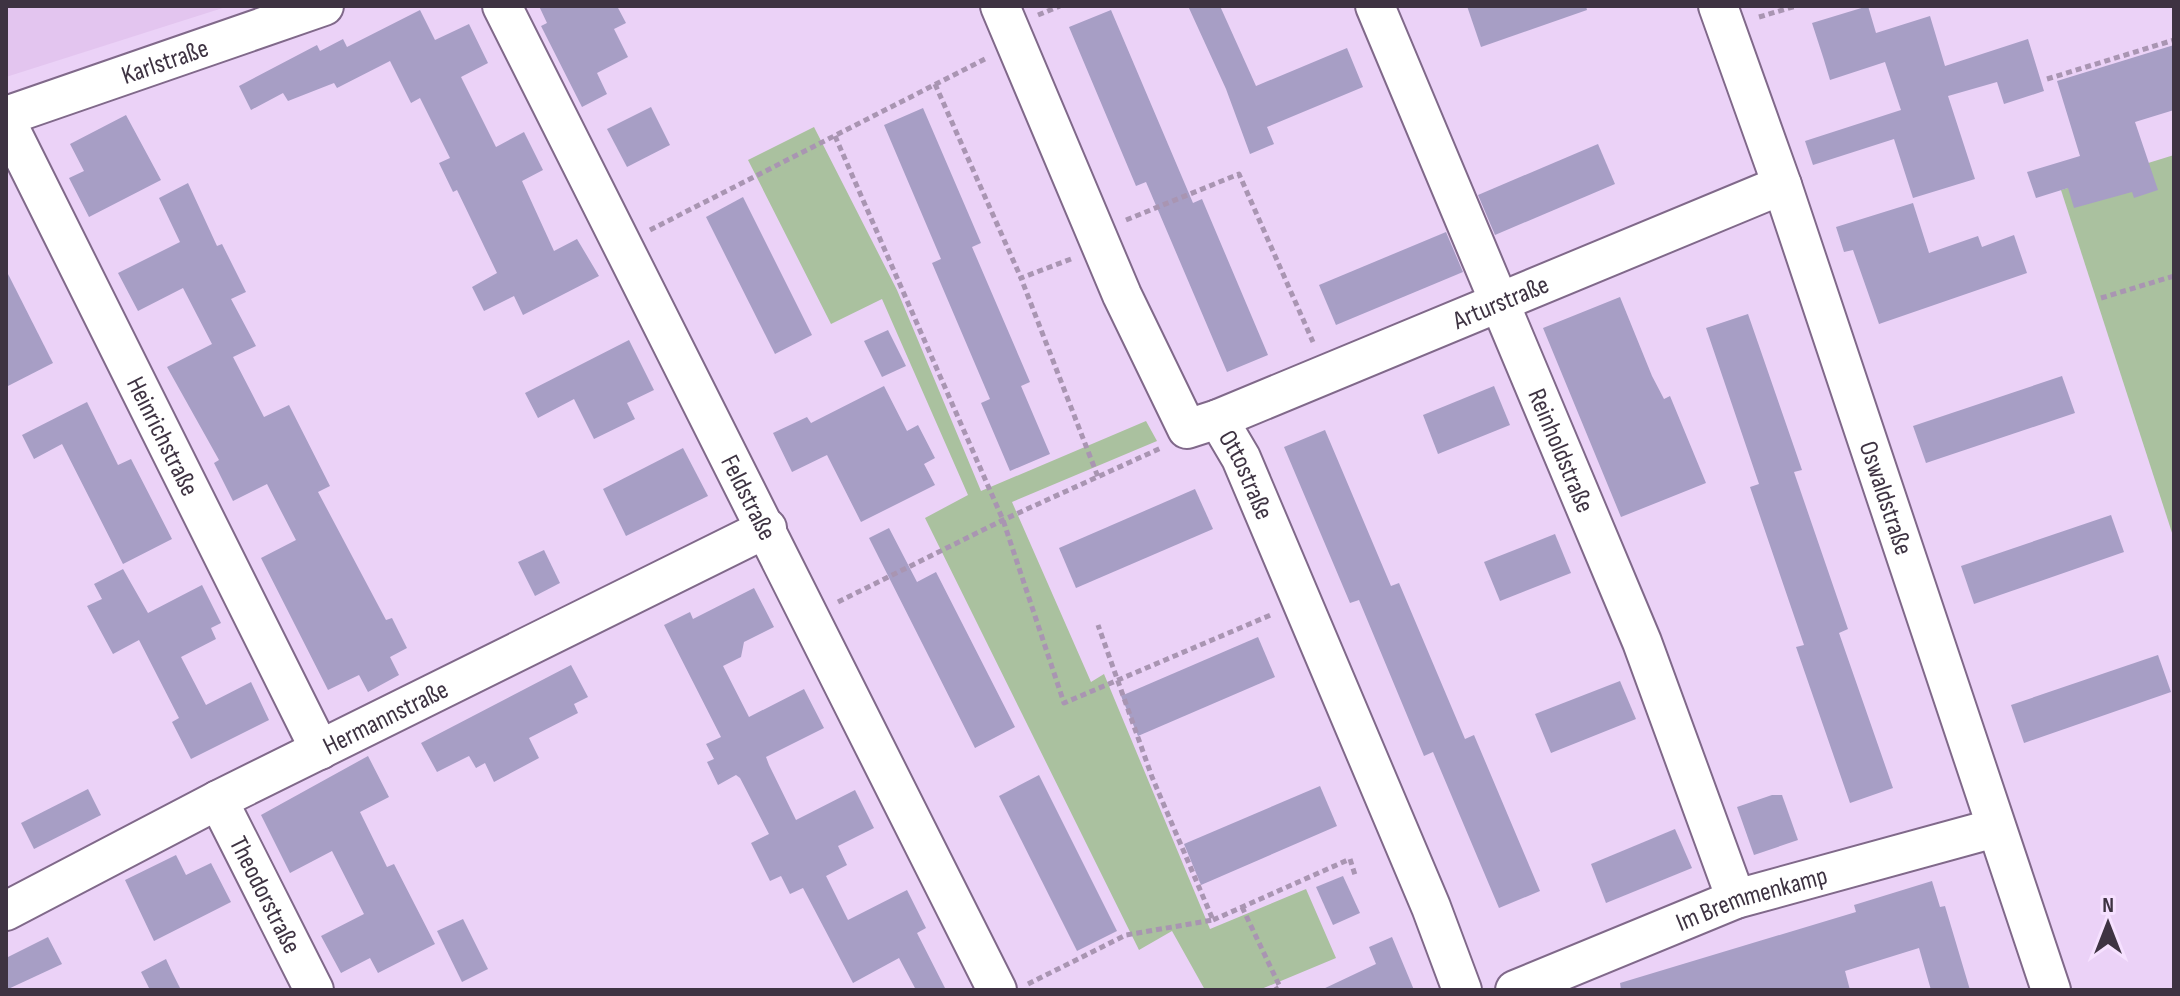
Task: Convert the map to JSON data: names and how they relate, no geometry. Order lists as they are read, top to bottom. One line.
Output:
{"streets":{"street":["Karlstraße","Arturstraße","Heinrichstraße","Reinholdstraße","Ottostraße","Feldstraße","Oswaldstraße","Hermannstraße","Theodorstraße","Im Bremmenkamp"]},"crossings":[["Karlstraße","Heinrichstraße"],["Arturstraße","Reinholdstraße"],["Arturstraße","Ottostraße"],["Arturstraße","Oswaldstraße"],["Heinrichstraße","Hermannstraße"],["Reinholdstraße","Im Bremmenkamp"],["Feldstraße","Hermannstraße"],["Oswaldstraße","Im Bremmenkamp"],["Hermannstraße","Theodorstraße"]],"north":"top"}
